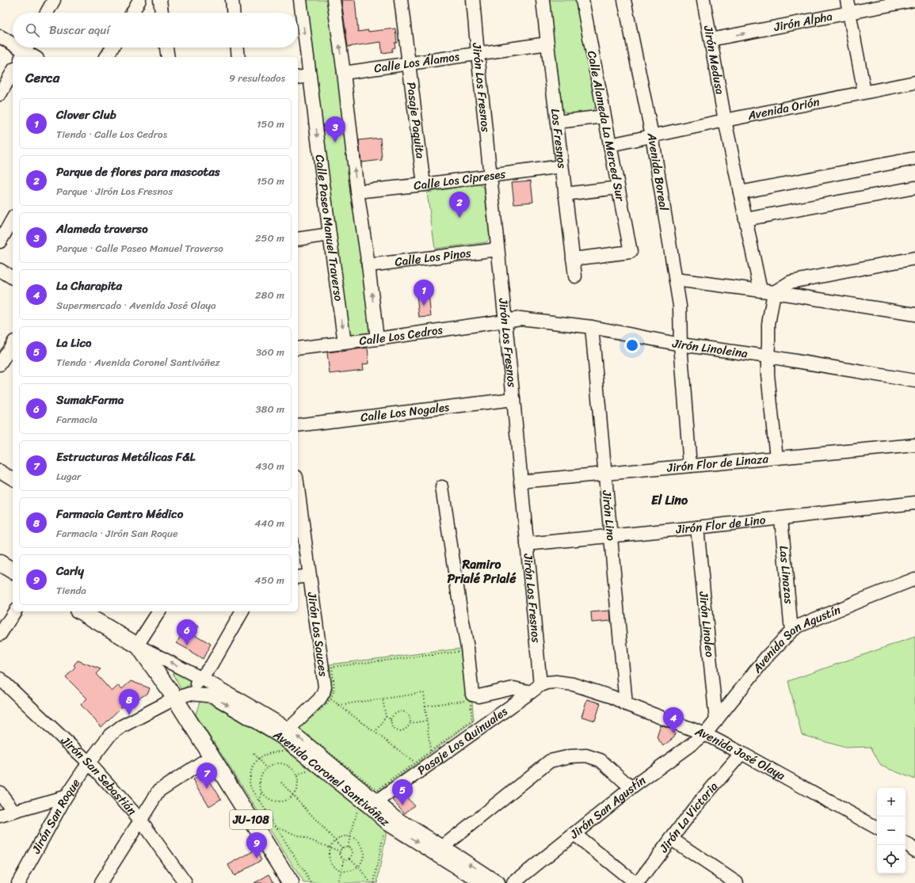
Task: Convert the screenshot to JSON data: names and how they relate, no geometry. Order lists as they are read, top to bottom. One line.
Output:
{"streets":{"main road":["JU-108"],"street":["Jirón Alpha","Jirón Medusa","Calle Los Álamos","Jirón Los Fresnos","Avenida Orión","Pasaje Paquita","Calle Alameda La Merced Sur","Los Fresnos","Avenida Boreal","Calle Los Cipreses","Calle Paseo Manuel Traverso","Calle Los Pinos","Calle Los Cedros","Jirón Linoleina","Calle Los Nogales","Jirón Flor de Linaza","Jirón Lino","Jirón Flor de Lino","Las Linazas","Jirón Linoleo","Jirón Los Sauces","Avenida San Agustín","Pasaje Los Quinuales","Avenida José Olaya","Jirón San Sebastián","Avenida Coronel Santiváñez","Jirón San Agustín","Jirón San Roque","Jirón La Victoria"]},"crossings":[["Jirón Alpha","Jirón Medusa"],["Jirón Medusa","Avenida Orión"],["Calle Los Álamos","Jirón Los Fresnos"],["Calle Los Álamos","Pasaje Paquita"],["Calle Los Álamos","Los Fresnos"],["Jirón Los Fresnos","Calle Los Cipreses"],["Jirón Los Fresnos","Calle Los Pinos"],["Jirón Los Fresnos","Calle Los Cedros"],["Jirón Los Fresnos","Jirón Linoleina"],["Jirón Los Fresnos","Calle Los Nogales"],["Jirón Los Fresnos","Jirón Flor de Linaza"],["Jirón Los Fresnos","Jirón Flor de Lino"],["Jirón Los Fresnos","Pasaje Los Quinuales"],["Jirón Los Fresnos","Avenida José Olaya"],["Avenida Orión","Calle Alameda La Merced Sur"],["Avenida Orión","Avenida Boreal"],["Pasaje Paquita","Calle Los Cipreses"],["Calle Alameda La Merced Sur","Los Fresnos"],["Los Fresnos","Calle Los Cipreses"],["Avenida Boreal","Jirón Linoleina"],["Calle Paseo Manuel Traverso","Calle Los Cedros"],["Calle Los Cedros","Jirón Linoleina"],["Jirón Linoleina","Jirón Lino"],["Jirón Flor de Linaza","Jirón Lino"],["Jirón Lino","Jirón Flor de Lino"],["Jirón Lino","Avenida José Olaya"],["Jirón Flor de Lino","Las Linazas"],["Jirón Flor de Lino","Jirón Linoleo"],["Las Linazas","Avenida San Agustín"],["Jirón Linoleo","Avenida San Agustín"],["Jirón Los Sauces","Avenida Coronel Santiváñez"],["Avenida San Agustín","Avenida José Olaya"],["Avenida San Agustín","Jirón San Agustín"],["Pasaje Los Quinuales","Avenida José Olaya"],["Pasaje Los Quinuales","Avenida Coronel Santiváñez"],["Avenida José Olaya","Jirón San Agustín"],["Avenida José Olaya","Jirón La Victoria"],["Jirón San Sebastián","Jirón San Roque"],["Avenida Coronel Santiváñez","Jirón San Roque"],["Avenida Coronel Santiváñez","JU-108"],["Jirón San Roque","JU-108"]],"one_way":["Jirón Alpha"],"districts":["El Lino","Ramiro Prialé Prialé"],"page":{"search":"Buscar aquí","heading":["Cerca","9 resultados"],"list":[{"mark":"1","name":"Clover Club","note":"Tienda · Calle Los Cedros","value":"150 m"},{"mark":"2","name":"Parque de flores para mascotas","note":"Parque · Jirón Los Fresnos","value":"150 m"},{"mark":"3","name":"Alameda traverso","note":"Parque · Calle Paseo Manuel Traverso","value":"250 m"},{"mark":"4","name":"La Charapita","note":"Supermercado · Avenida José Olaya","value":"280 m"},{"mark":"5","name":"La Lico","note":"Tienda · Avenida Coronel Santiváñez","value":"360 m"},{"mark":"6","name":"SumakFarma","note":"Farmacia","value":"380 m"},{"mark":"7","name":"Estructuras Metálicas F&L","note":"Lugar","value":"430 m"},{"mark":"8","name":"Farmacia Centro Médico","note":"Farmacia · Jirón San Roque","value":"440 m"},{"mark":"9","name":"Carly","note":"Tienda","value":"450 m"}],"pins":["3","2","1","6","8","4","7","5","9"],"map_buttons":["+","−"]}}
